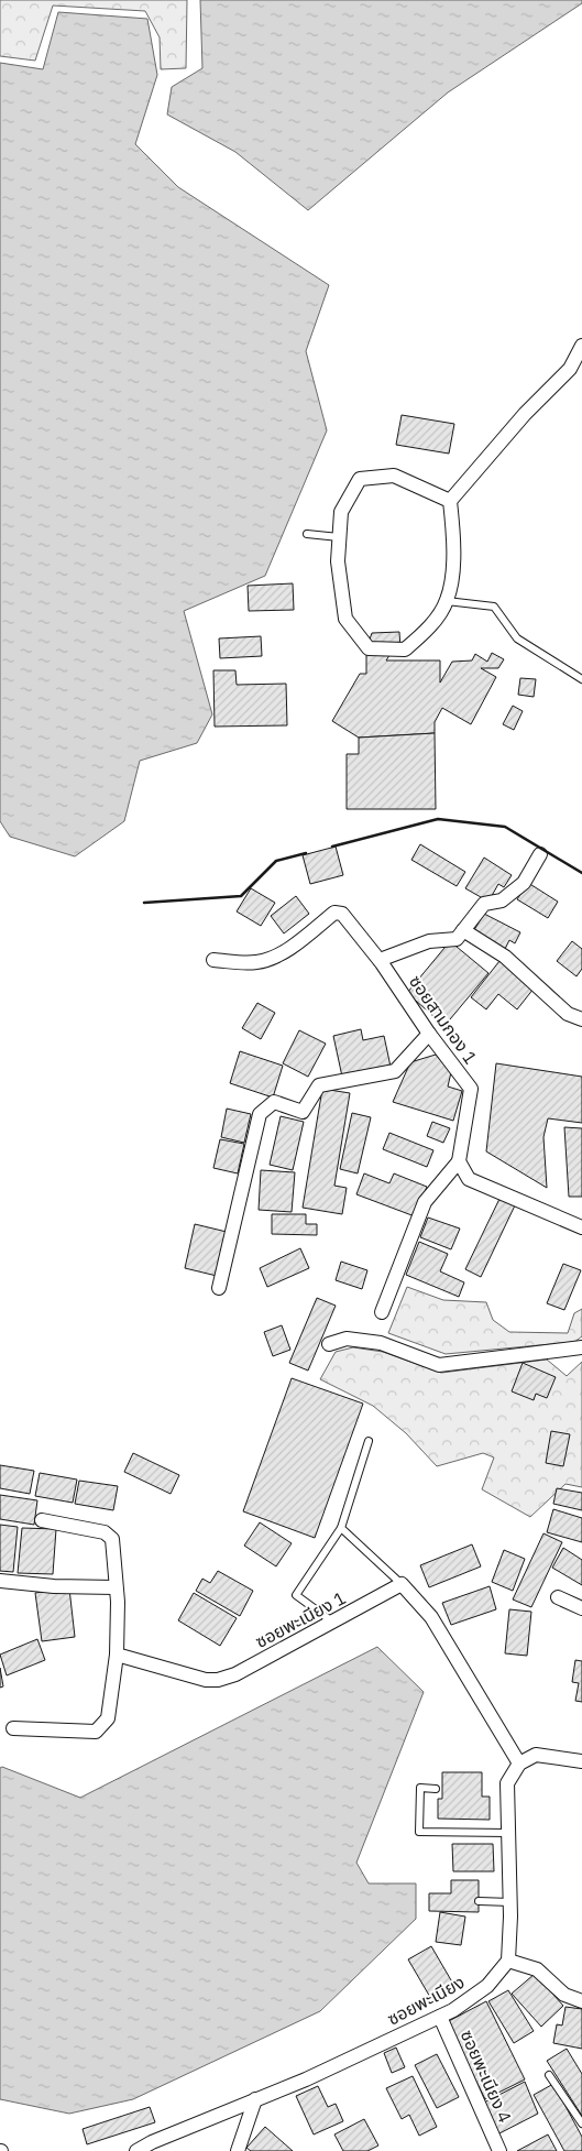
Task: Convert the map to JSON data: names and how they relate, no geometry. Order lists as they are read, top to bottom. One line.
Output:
{"streets":{"street":["ซอยสามกอง 1","ซอยพะเนียง 1","ซอยพะเนียง","ซอยพะเนียง 4"]},"crossings":[["ซอยพะเนียง","ซอยพะเนียง 4"]]}
